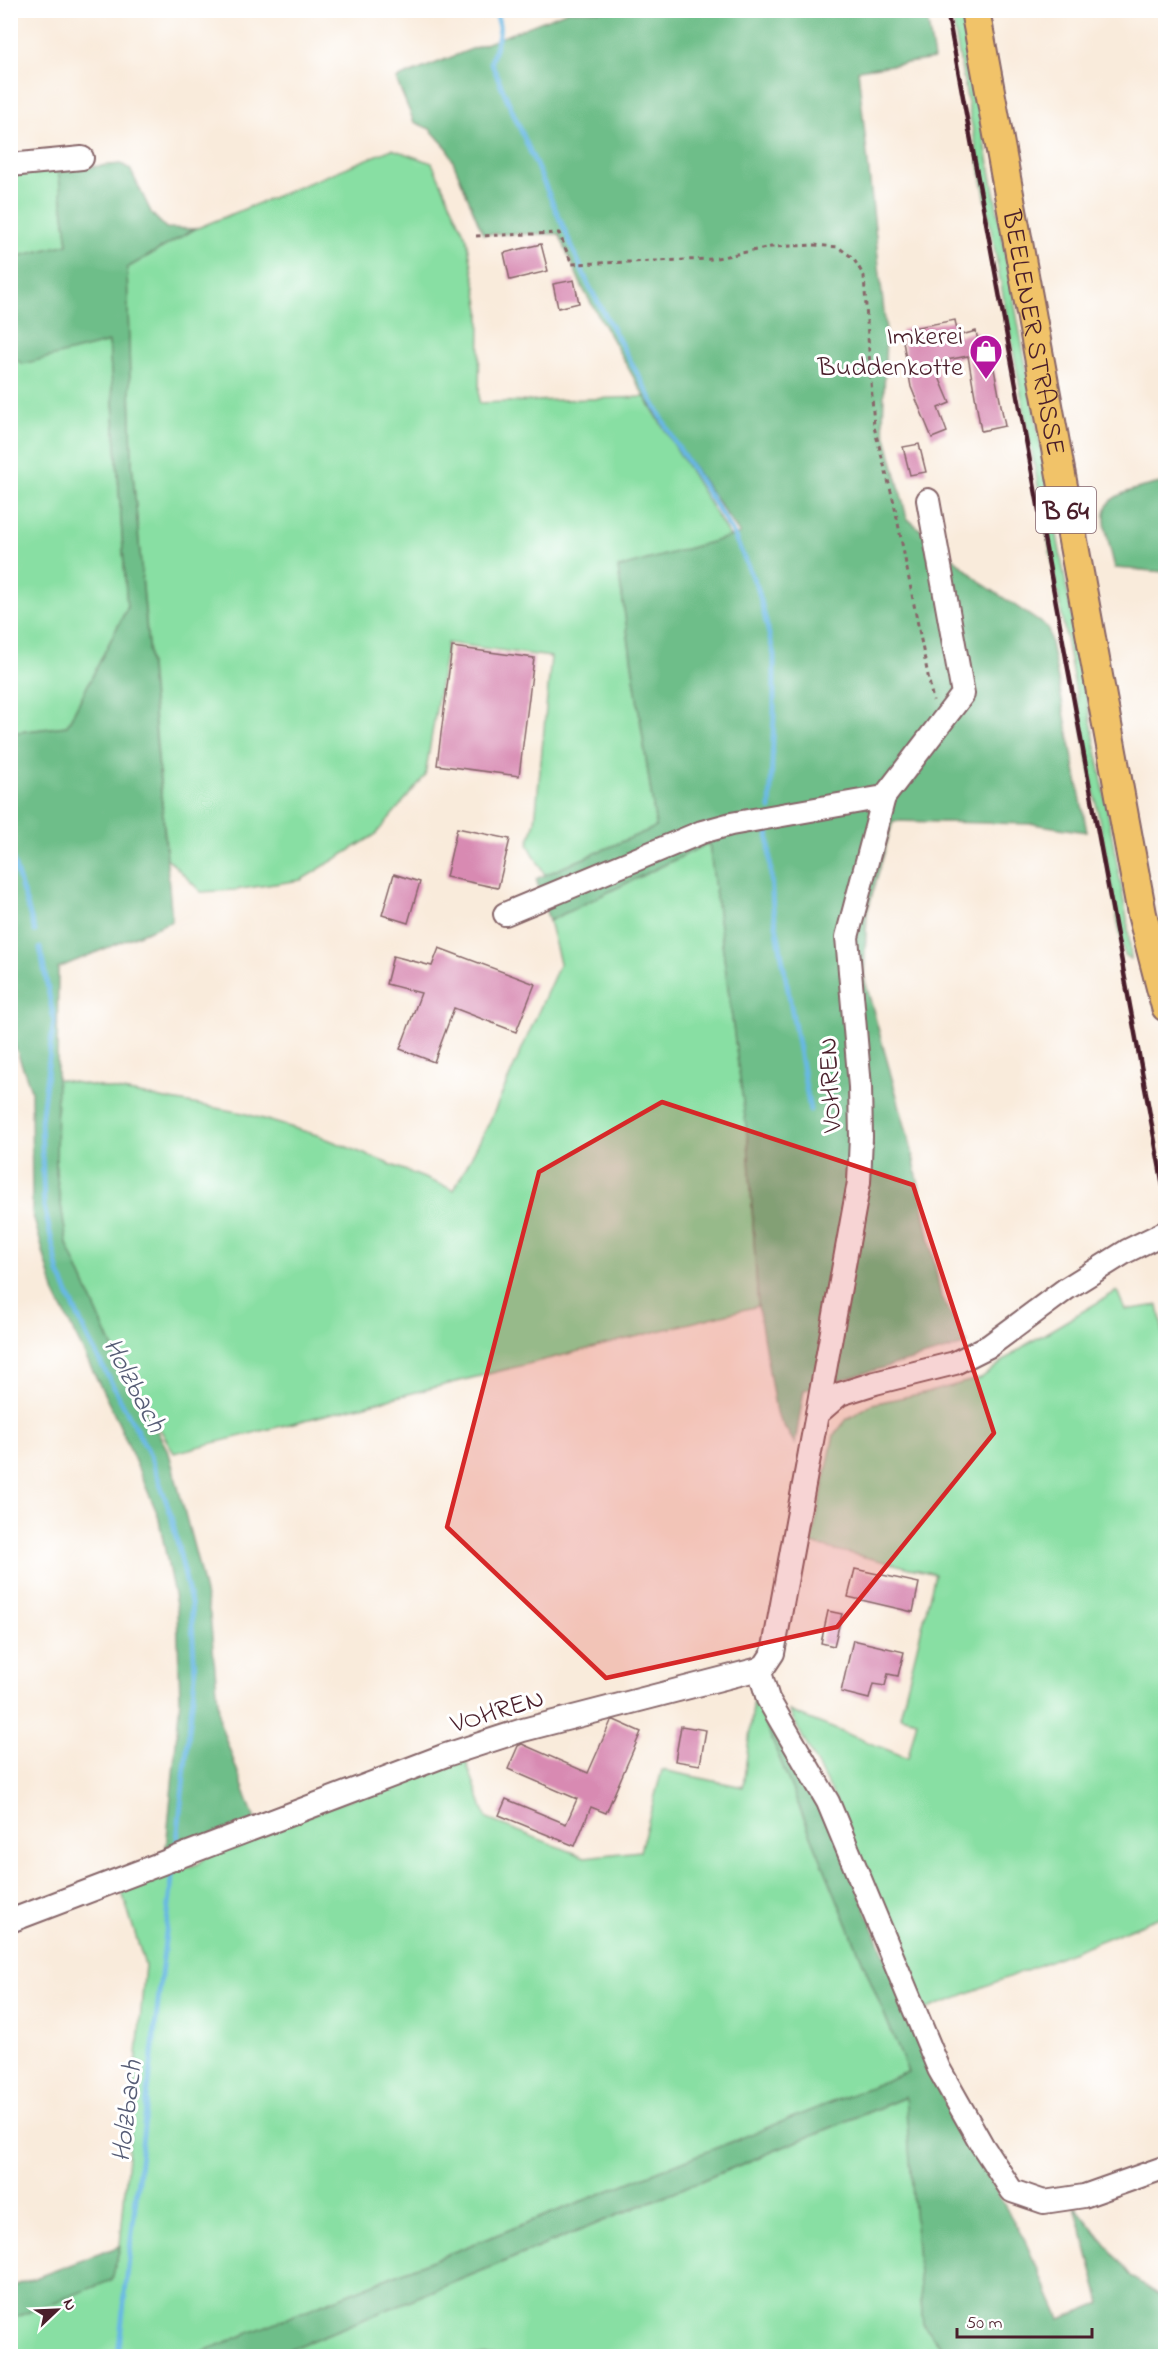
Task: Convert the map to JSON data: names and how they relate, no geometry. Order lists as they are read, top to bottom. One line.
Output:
{"streets":{"main road":["BEELENER STRASSE","B 64"],"street":["VOHREN"]},"water":["Holzbach"],"places":{"shop":["Imkerei Buddenkotte"]},"scale_bar":"50 m","north":"top right"}
